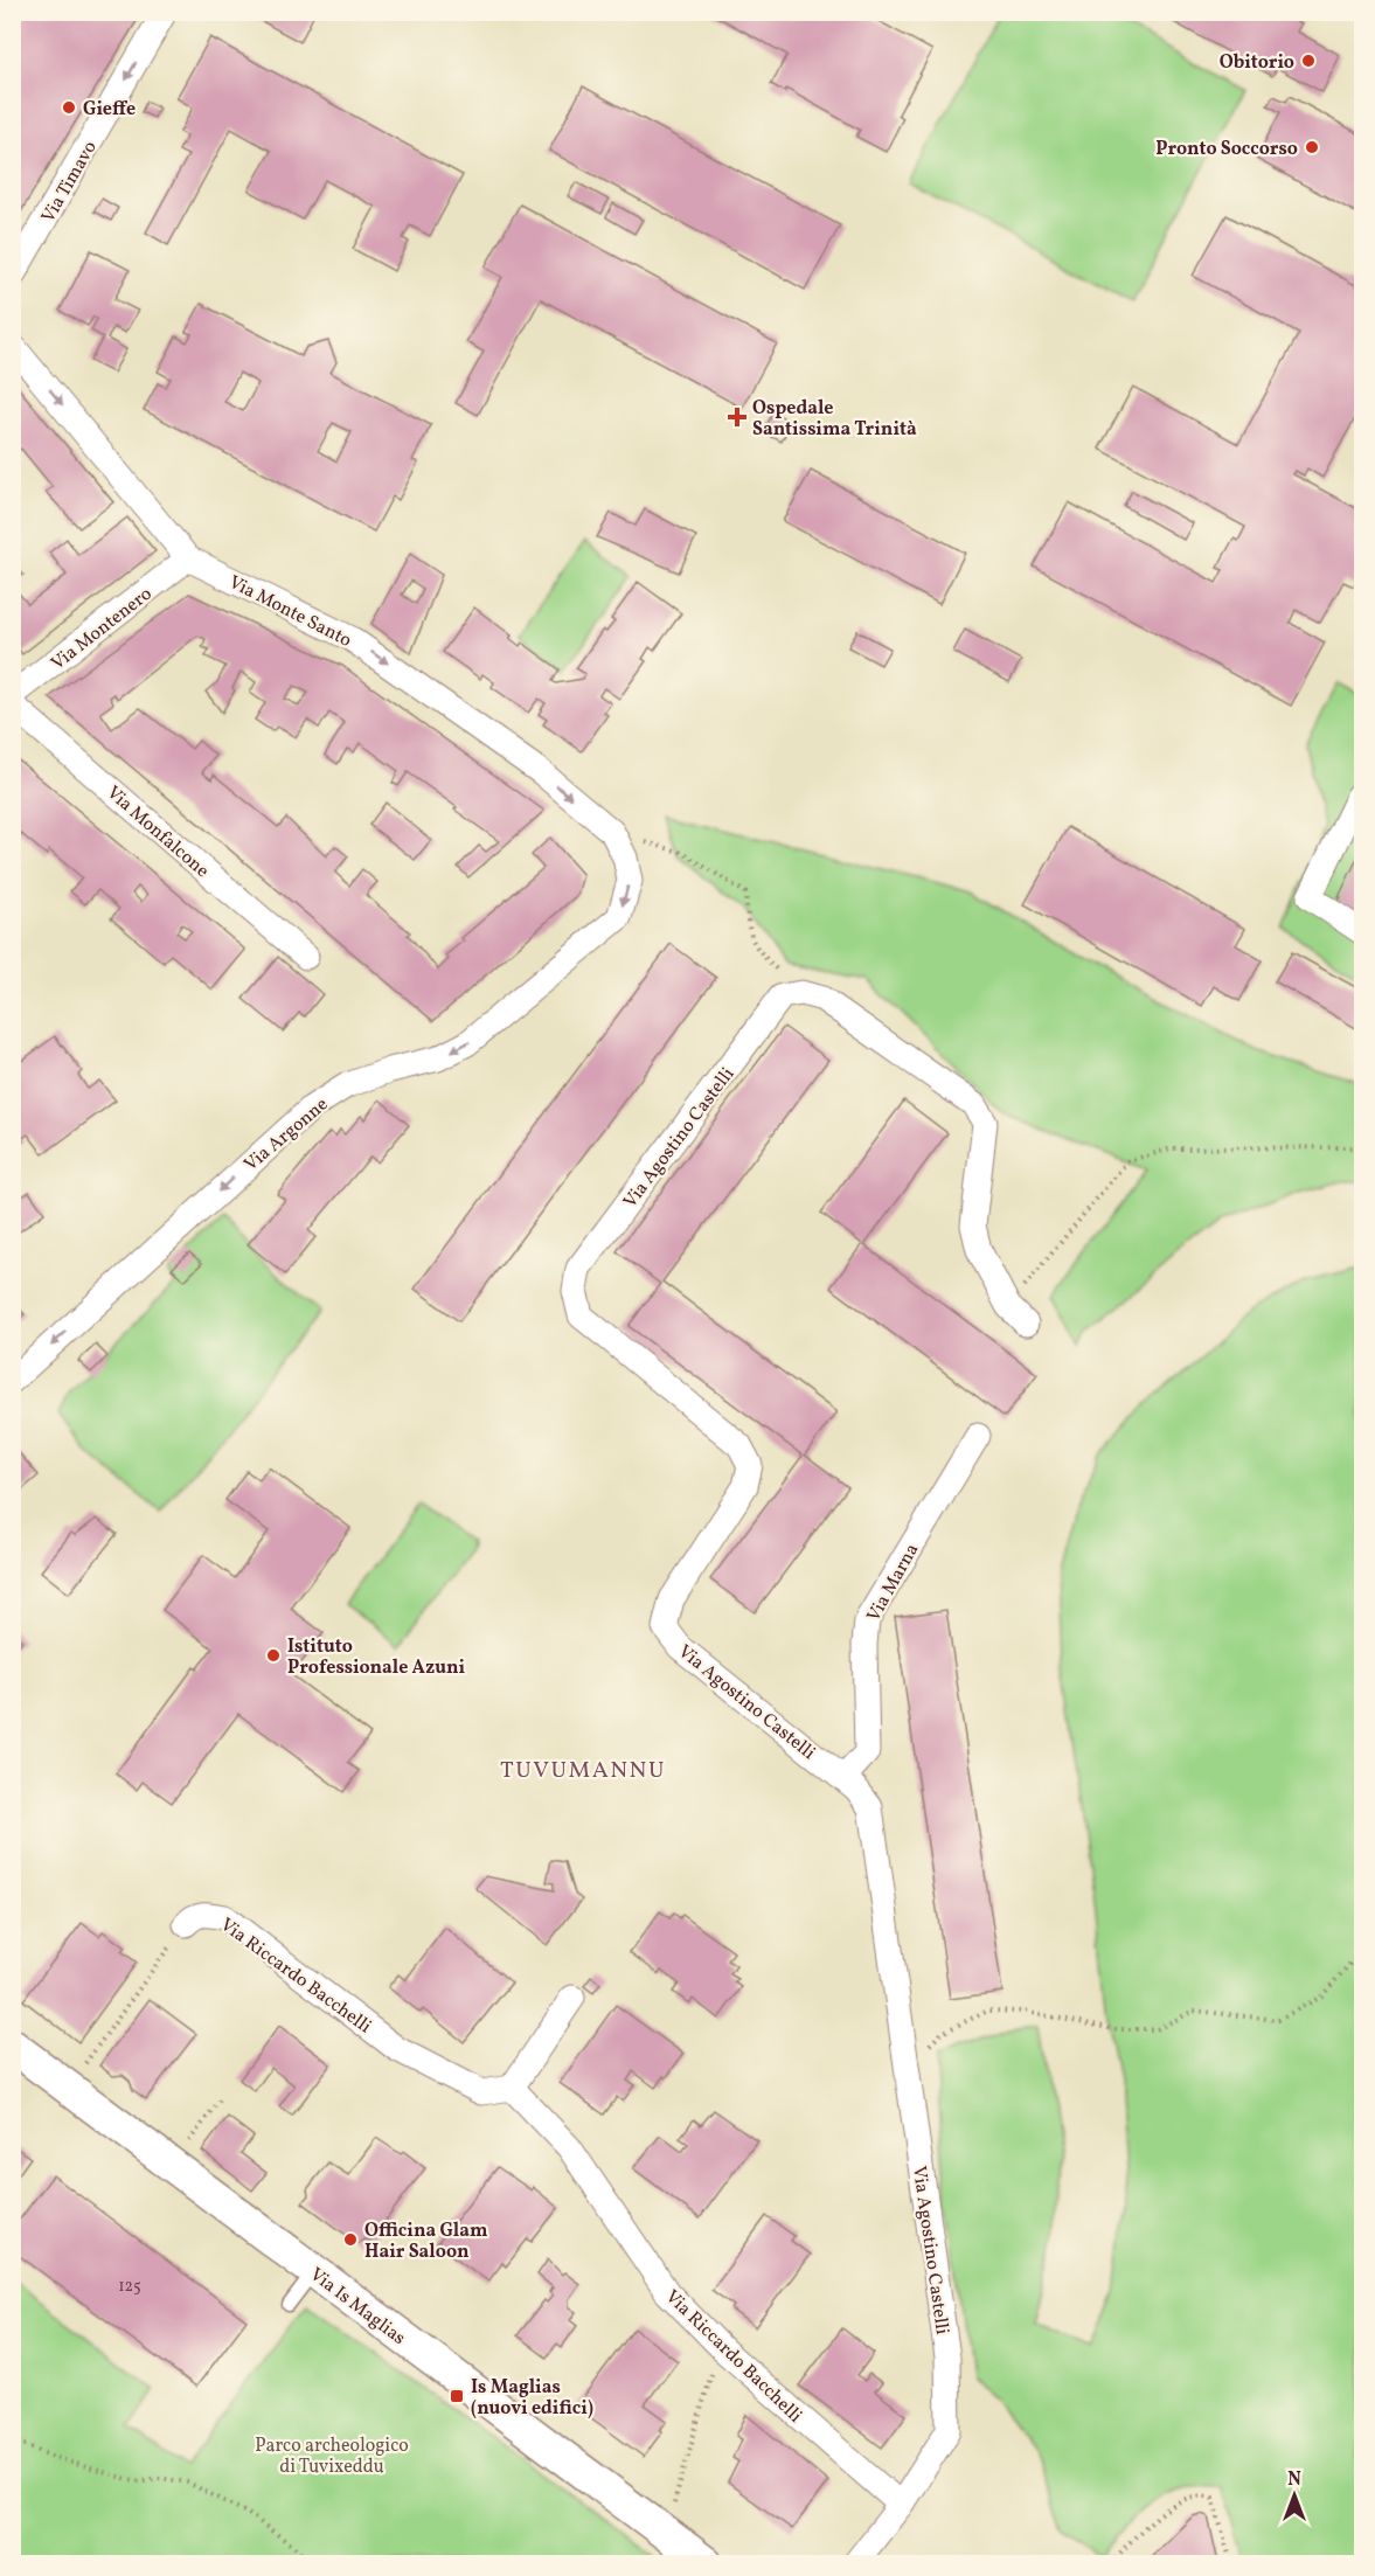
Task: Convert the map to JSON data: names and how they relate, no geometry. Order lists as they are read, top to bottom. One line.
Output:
{"streets":{"street":["Via Timavo","Via Monte Santo","Via Montenero","Via Monfalcone","Via Argonne","Via Agostino Castelli","Via Marna","Via Riccardo Bacchelli","Via Is Maglias"]},"crossings":[["Via Monte Santo","Via Montenero"],["Via Monte Santo","Via Argonne"],["Via Agostino Castelli","Via Marna"],["Via Agostino Castelli","Via Riccardo Bacchelli"]],"one_way":["Via Timavo","Via Monte Santo","Via Argonne"],"districts":["TUVUMANNU"],"parks":["Parco archeologico di Tuvixeddu"],"places":{"other":["Obitorio","Gieffe","Pronto Soccorso","Istituto Professionale Azuni","Officina Glam Hair Saloon"],"health":["Ospedale Santissima Trinità"],"transit":["Is Maglias (nuovi edifici)"]},"house_numbers":["125"],"north":"top"}
